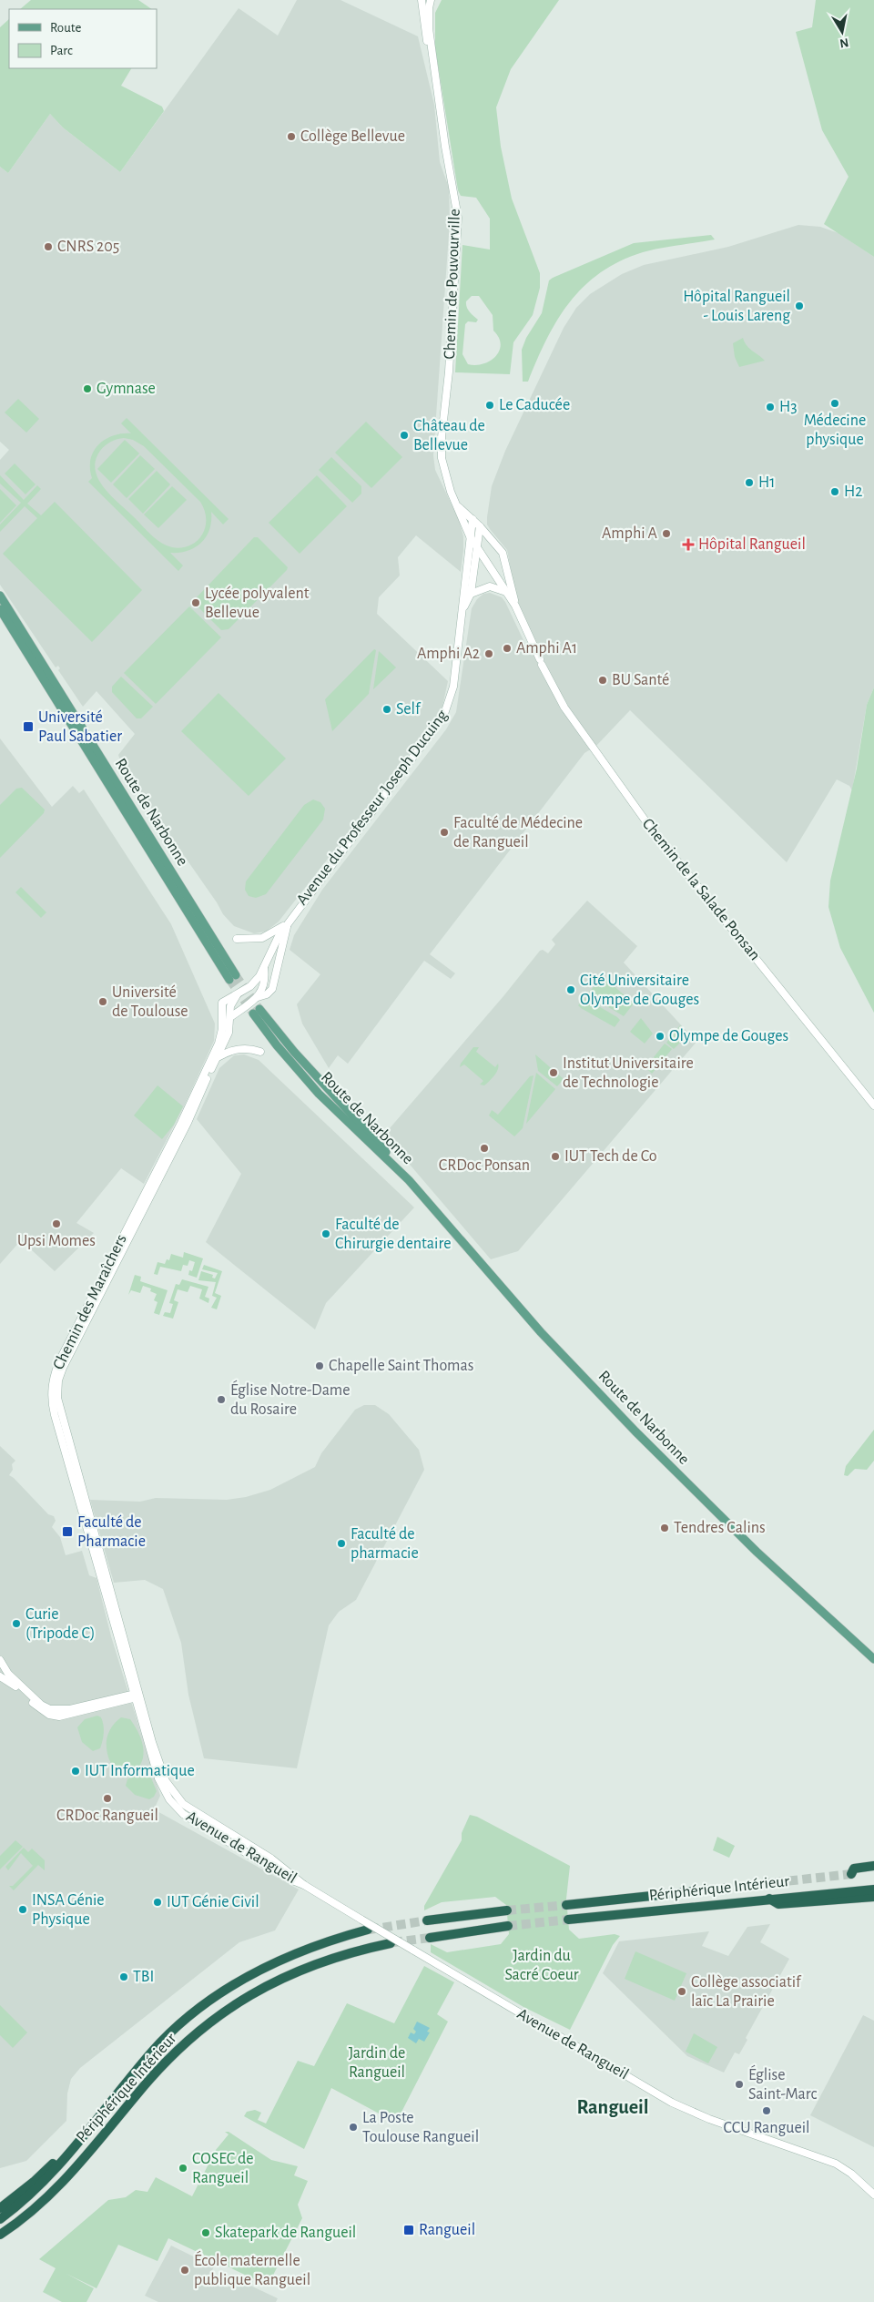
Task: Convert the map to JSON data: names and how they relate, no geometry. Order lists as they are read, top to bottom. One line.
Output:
{"streets":{"highway":["Périphérique Intérieur"],"main road":["Route de Narbonne"],"street":["Chemin de Pouvourville","Avenue du Professeur Joseph Ducuing","Chemin de la Salade Ponsan","Chemin des Maraîchers","Avenue de Rangueil"]},"crossings":[["Chemin de Pouvourville","Avenue du Professeur Joseph Ducuing"],["Chemin de Pouvourville","Chemin de la Salade Ponsan"],["Avenue du Professeur Joseph Ducuing","Chemin de la Salade Ponsan"],["Chemin des Maraîchers","Avenue de Rangueil"]],"districts":["Rangueil"],"parks":["Jardin du Sacré Coeur","Jardin de Rangueil"],"places":{"other":["Collège Bellevue","CNRS 205","Hôpital Rangueil - Louis Lareng","Gymnase","Médecine physique","Le Caducée","H3","Château de Bellevue","H1","H2","Amphi A","Lycée polyvalent Bellevue","Amphi A1","Amphi A2","BU Santé","Self","Faculté de Médecine de Rangueil","Cité Universitaire Olympe de Gouges","Université de Toulouse","Olympe de Gouges","Institut Universitaire de Technologie","CRDoc Ponsan","IUT Tech de Co","Upsi Momes","Faculté de Chirurgie dentaire","Chapelle Saint Thomas","Église Notre-Dame du Rosaire","Tendres Calins","Faculté de pharmacie","Curie (Tripode C)","IUT Informatique","CRDoc Rangueil","IUT Génie Civil","INSA Génie Physique","TBI","Collège associatif laïc La Prairie","Église Saint-Marc","CCU Rangueil","La Poste Toulouse Rangueil","COSEC de Rangueil","Skatepark de Rangueil","École maternelle publique Rangueil"],"health":["Hôpital Rangueil"],"transit":["Université Paul Sabatier","Faculté de Pharmacie","Rangueil"]},"legend":["Route","Parc"],"north":"bottom"}
